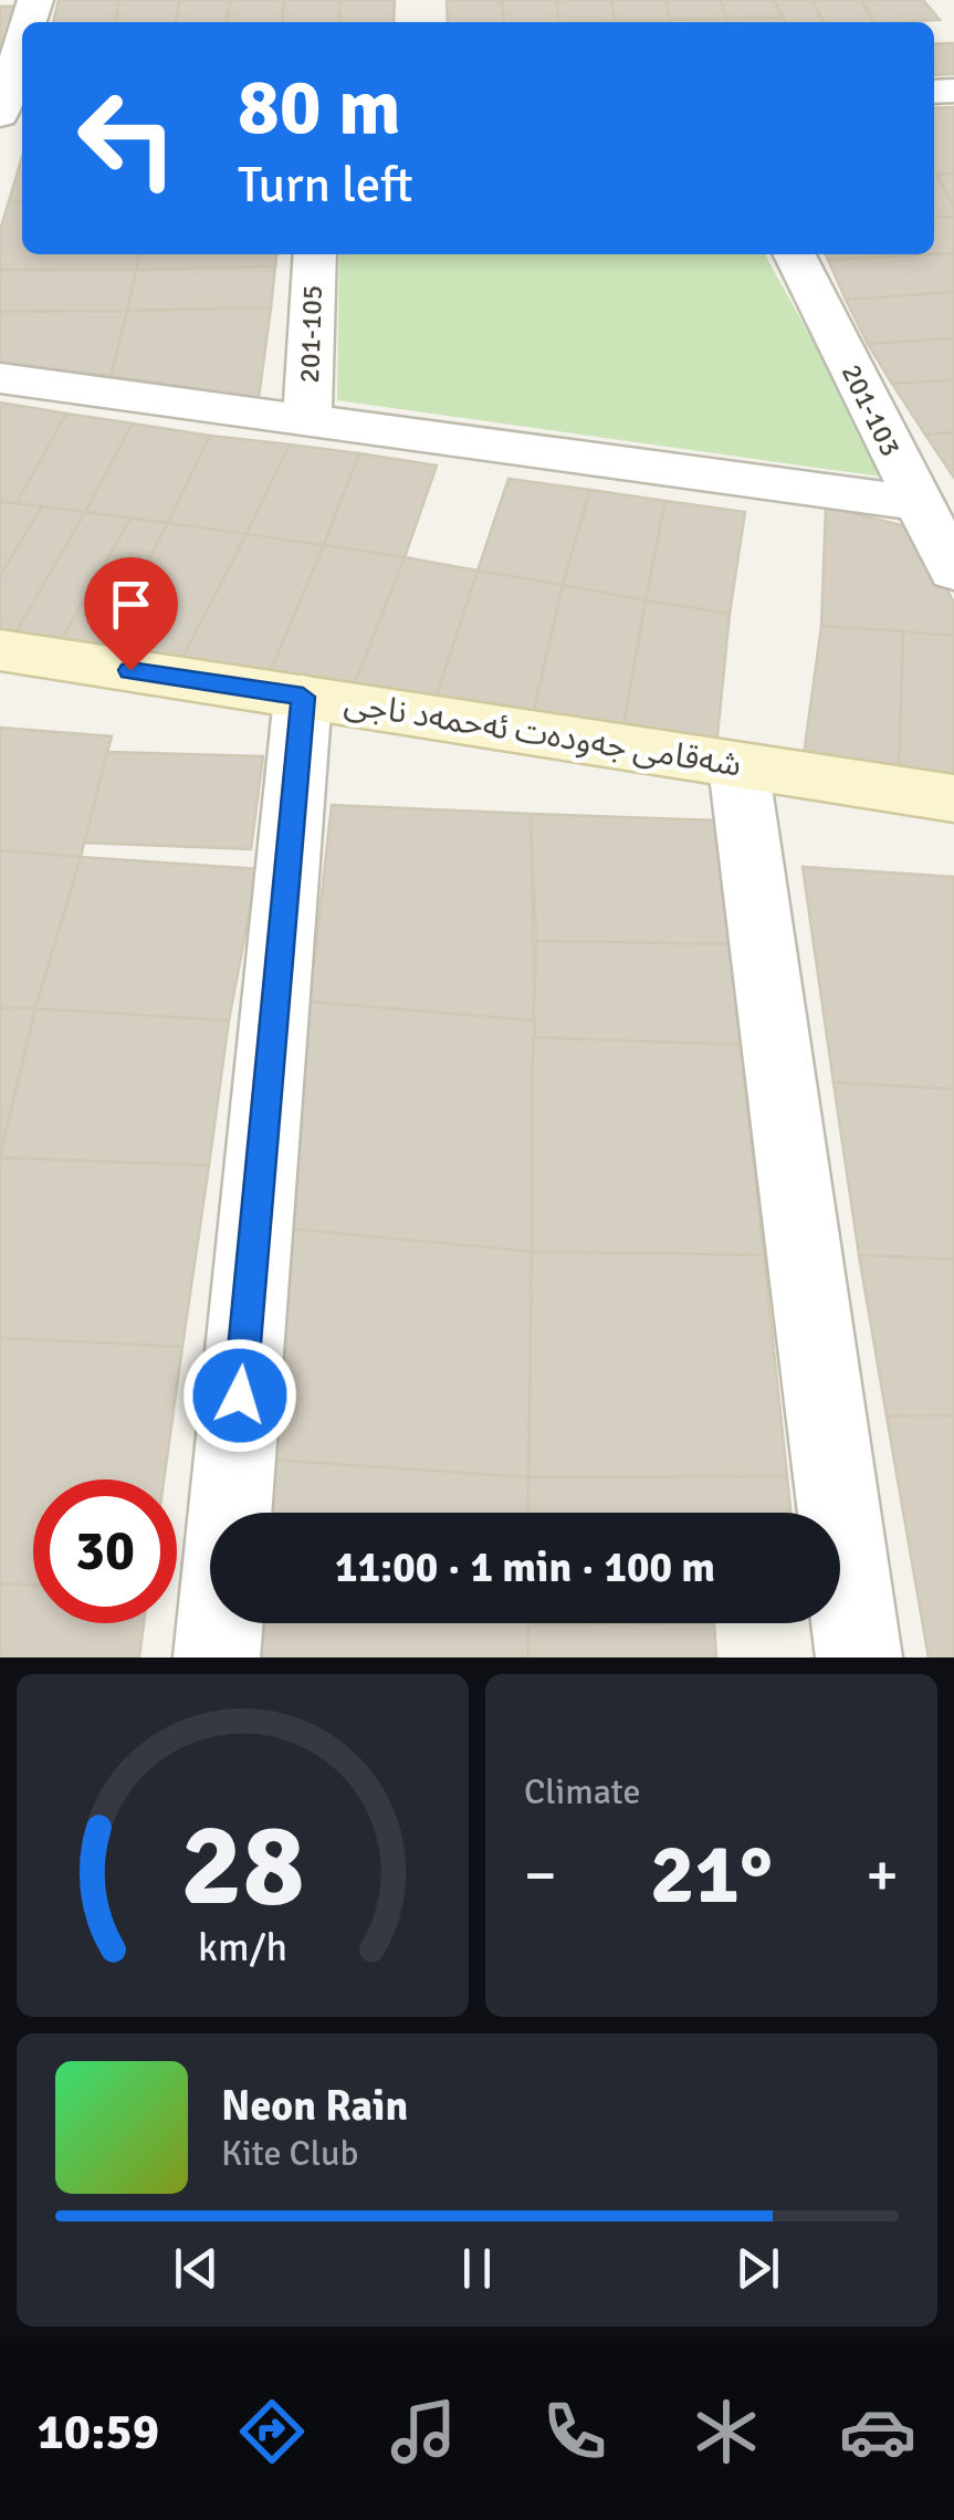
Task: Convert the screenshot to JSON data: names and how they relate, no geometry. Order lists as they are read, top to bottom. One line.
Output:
{"streets":{"street":["201-105","201-103","شەقامی جەودەت ئەحمەد ناجی"]},"page":{"turn":["80 m","Turn left"],"limit":"30","trip":"11:00 · 1 min · 100 m","tile":"Climate","heat":["−","21°","+"],"song":["Neon Rain","Kite Club"],"tabs":"10:59","gauge":["28","km/h"]}}
